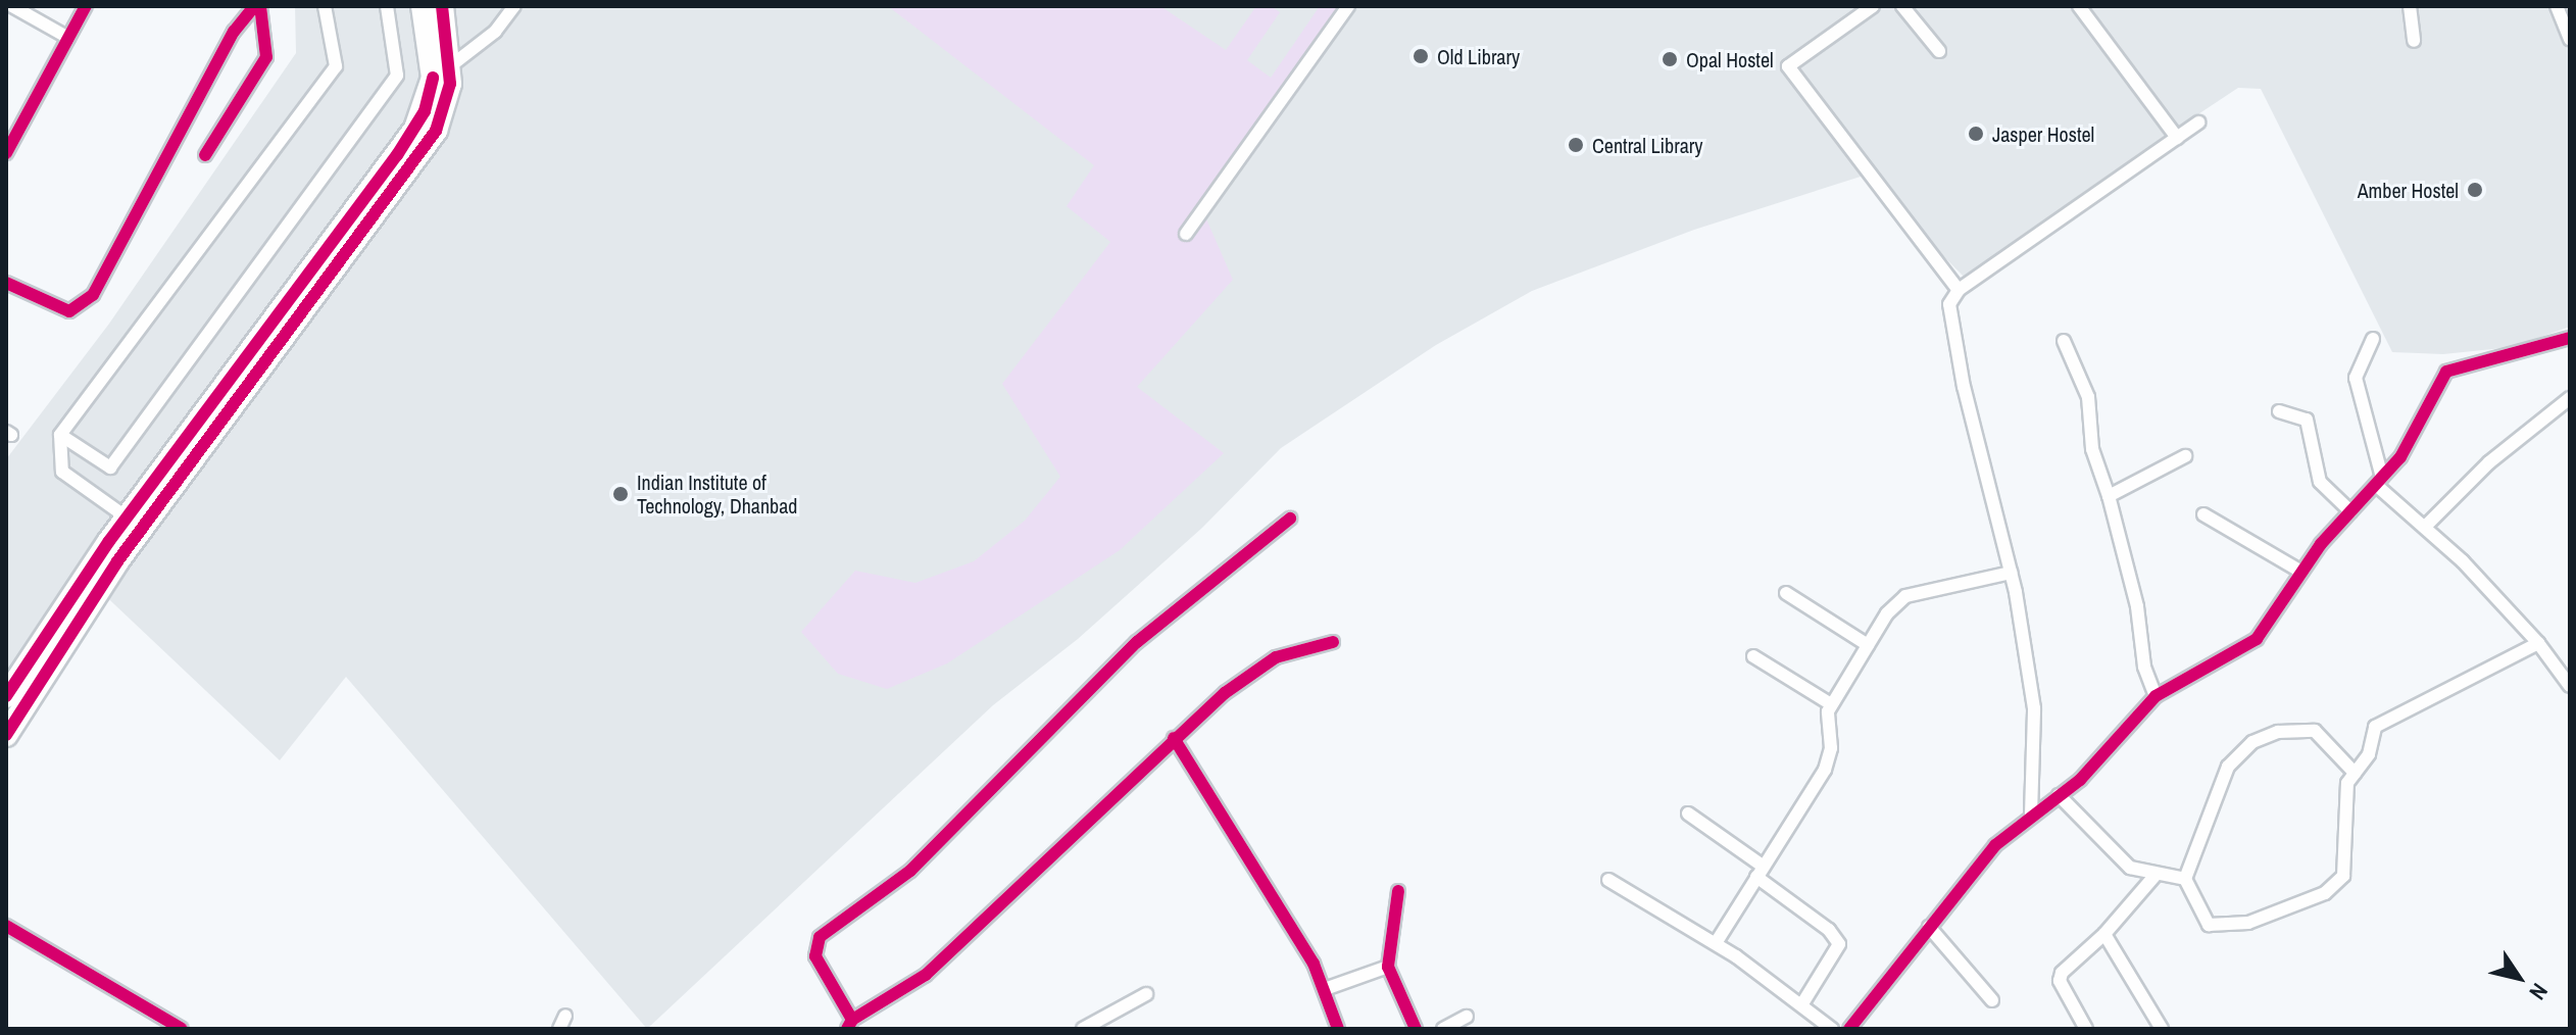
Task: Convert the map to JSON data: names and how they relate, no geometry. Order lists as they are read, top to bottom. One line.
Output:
{"places":["Old Library","Opal Hostel","Jasper Hostel","Central Library","Amber Hostel","Indian Institute of Technology, Dhanbad"],"north":"bottom right"}
